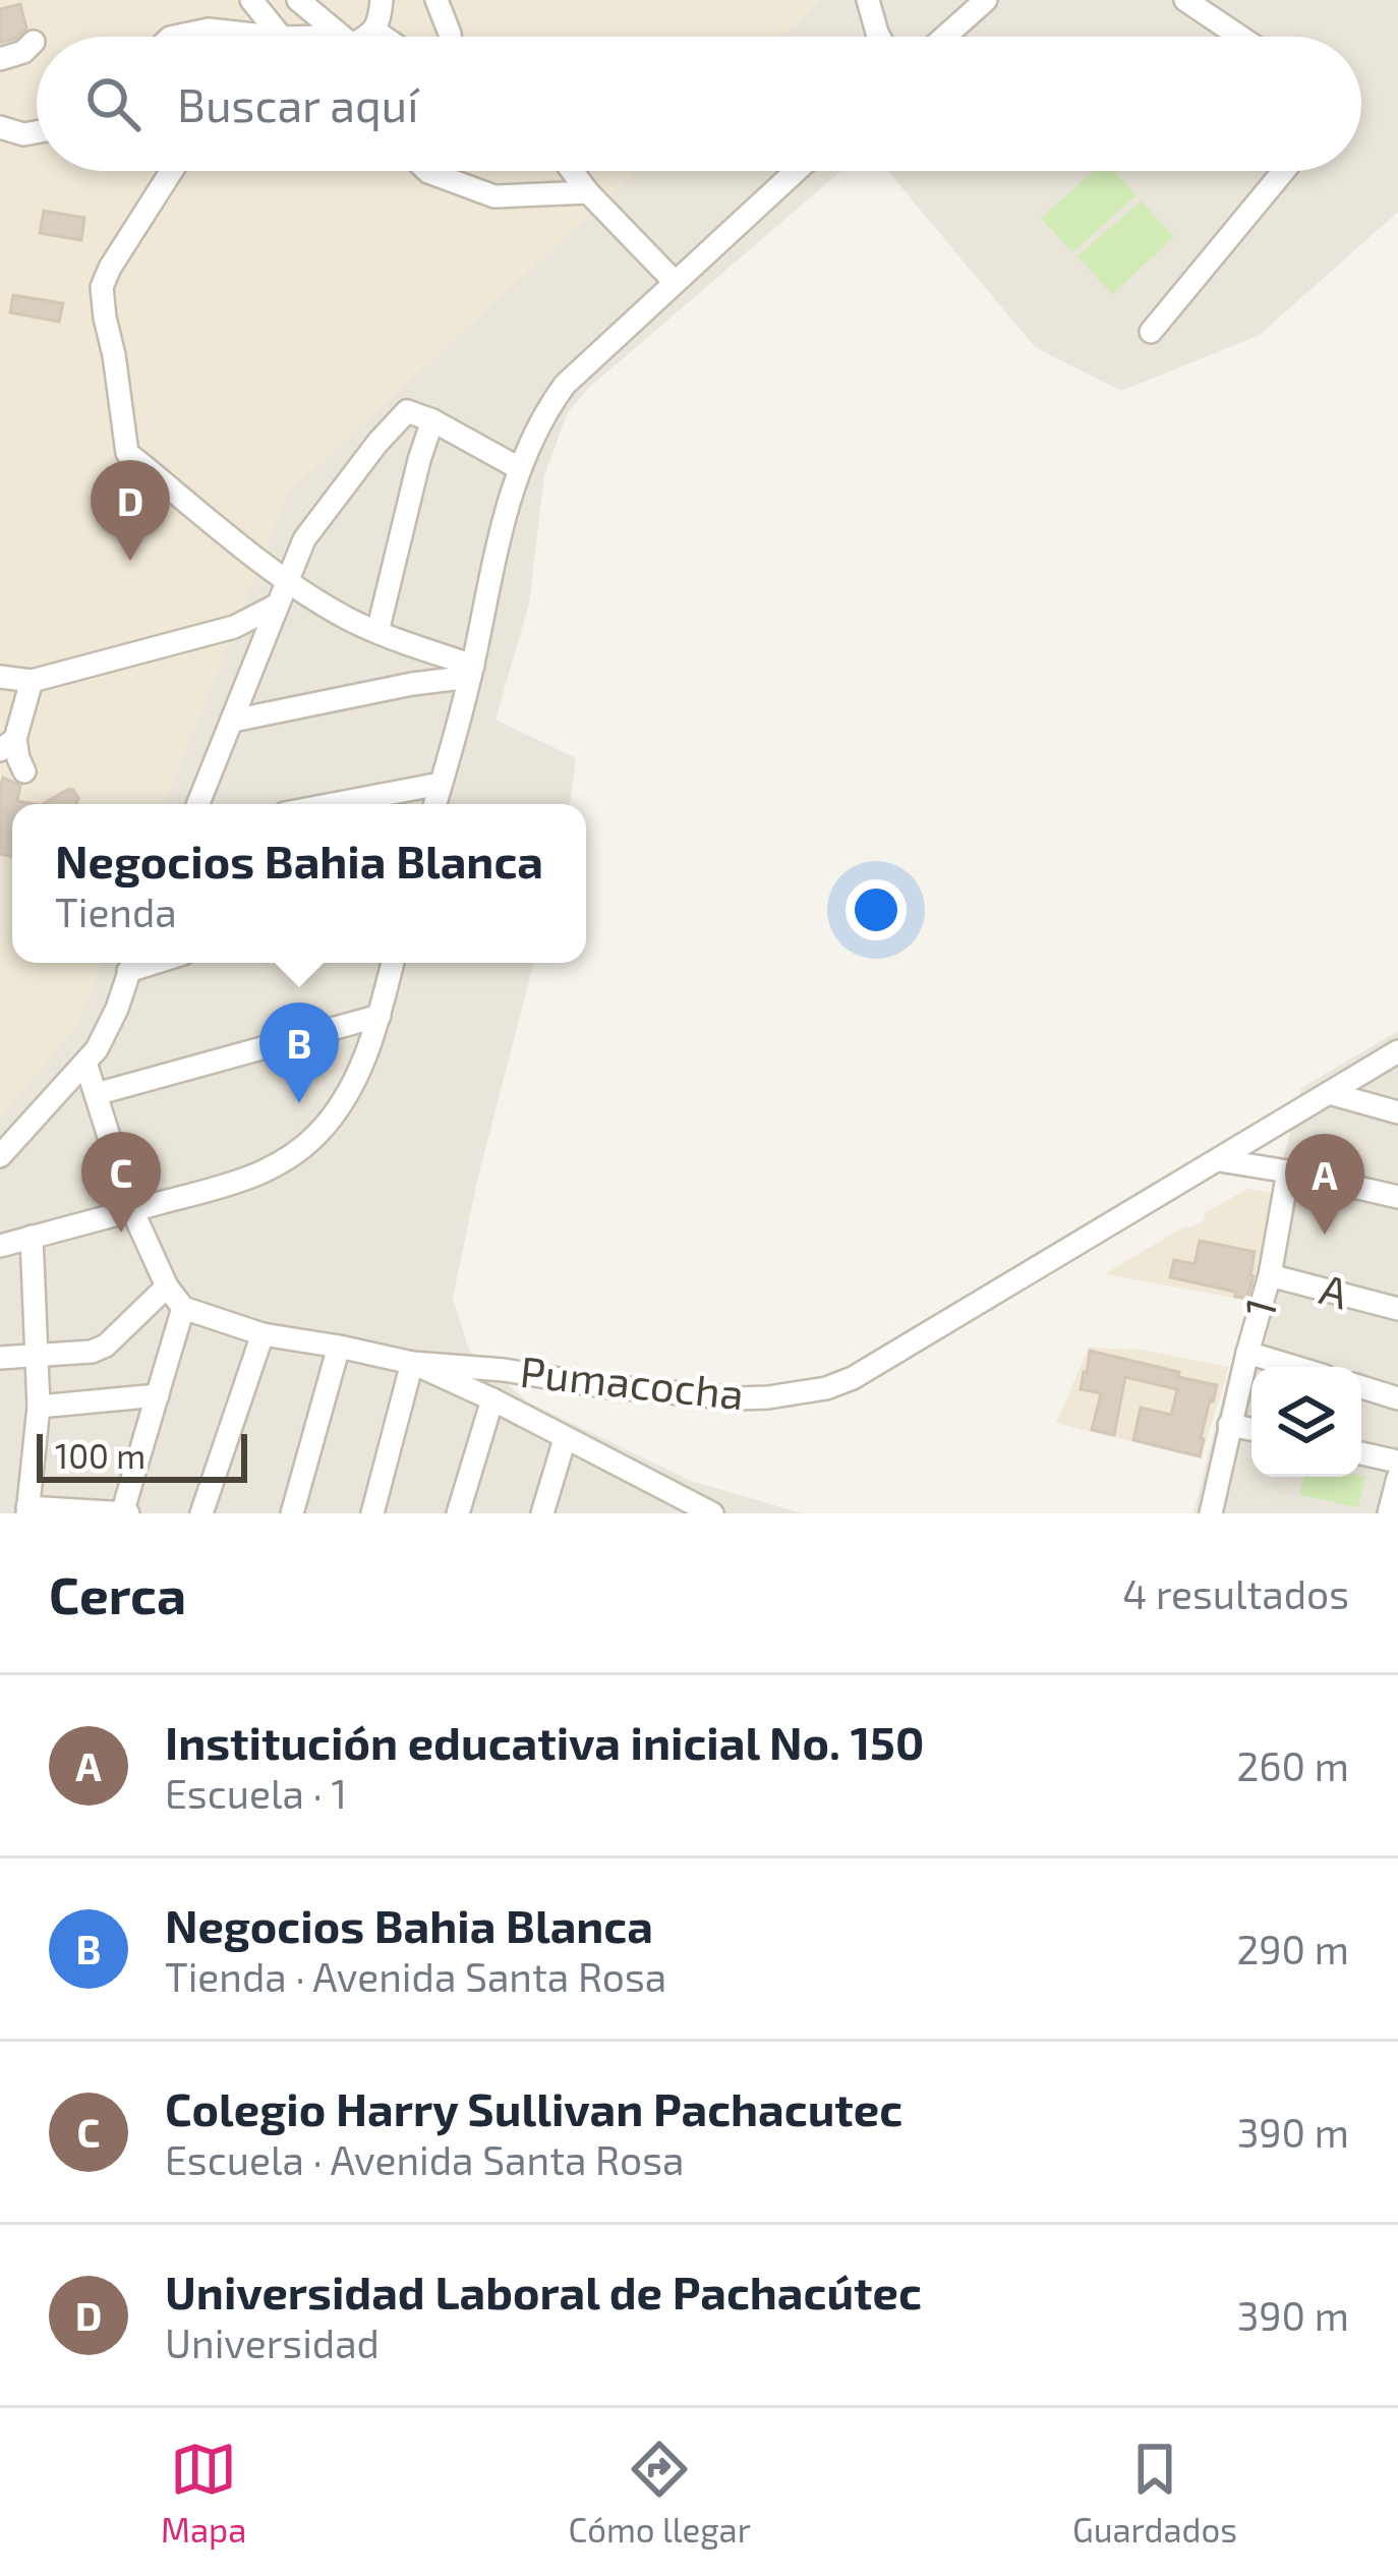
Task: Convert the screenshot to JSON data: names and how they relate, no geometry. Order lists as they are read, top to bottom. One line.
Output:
{"streets":{"street":["A","1","Pumacocha"]},"crossings":[["A","1"]],"scale_bar":"100 m","page":{"search":"Buscar aquí","pins":["D","B","C","A"],"popup":["Negocios Bahia Blanca","Tienda"],"scale":"100 m","heading":["Cerca","4 resultados"],"list":[{"mark":"A","name":"Institución educativa inicial No. 150","note":"Escuela · 1","value":"260 m"},{"mark":"B","name":"Negocios Bahia Blanca","note":"Tienda · Avenida Santa Rosa","value":"290 m"},{"mark":"C","name":"Colegio Harry Sullivan Pachacutec","note":"Escuela · Avenida Santa Rosa","value":"390 m"},{"mark":"D","name":"Universidad Laboral de Pachacútec","note":"Universidad","value":"390 m"}],"nav":["Mapa","Cómo llegar","Guardados"]}}
